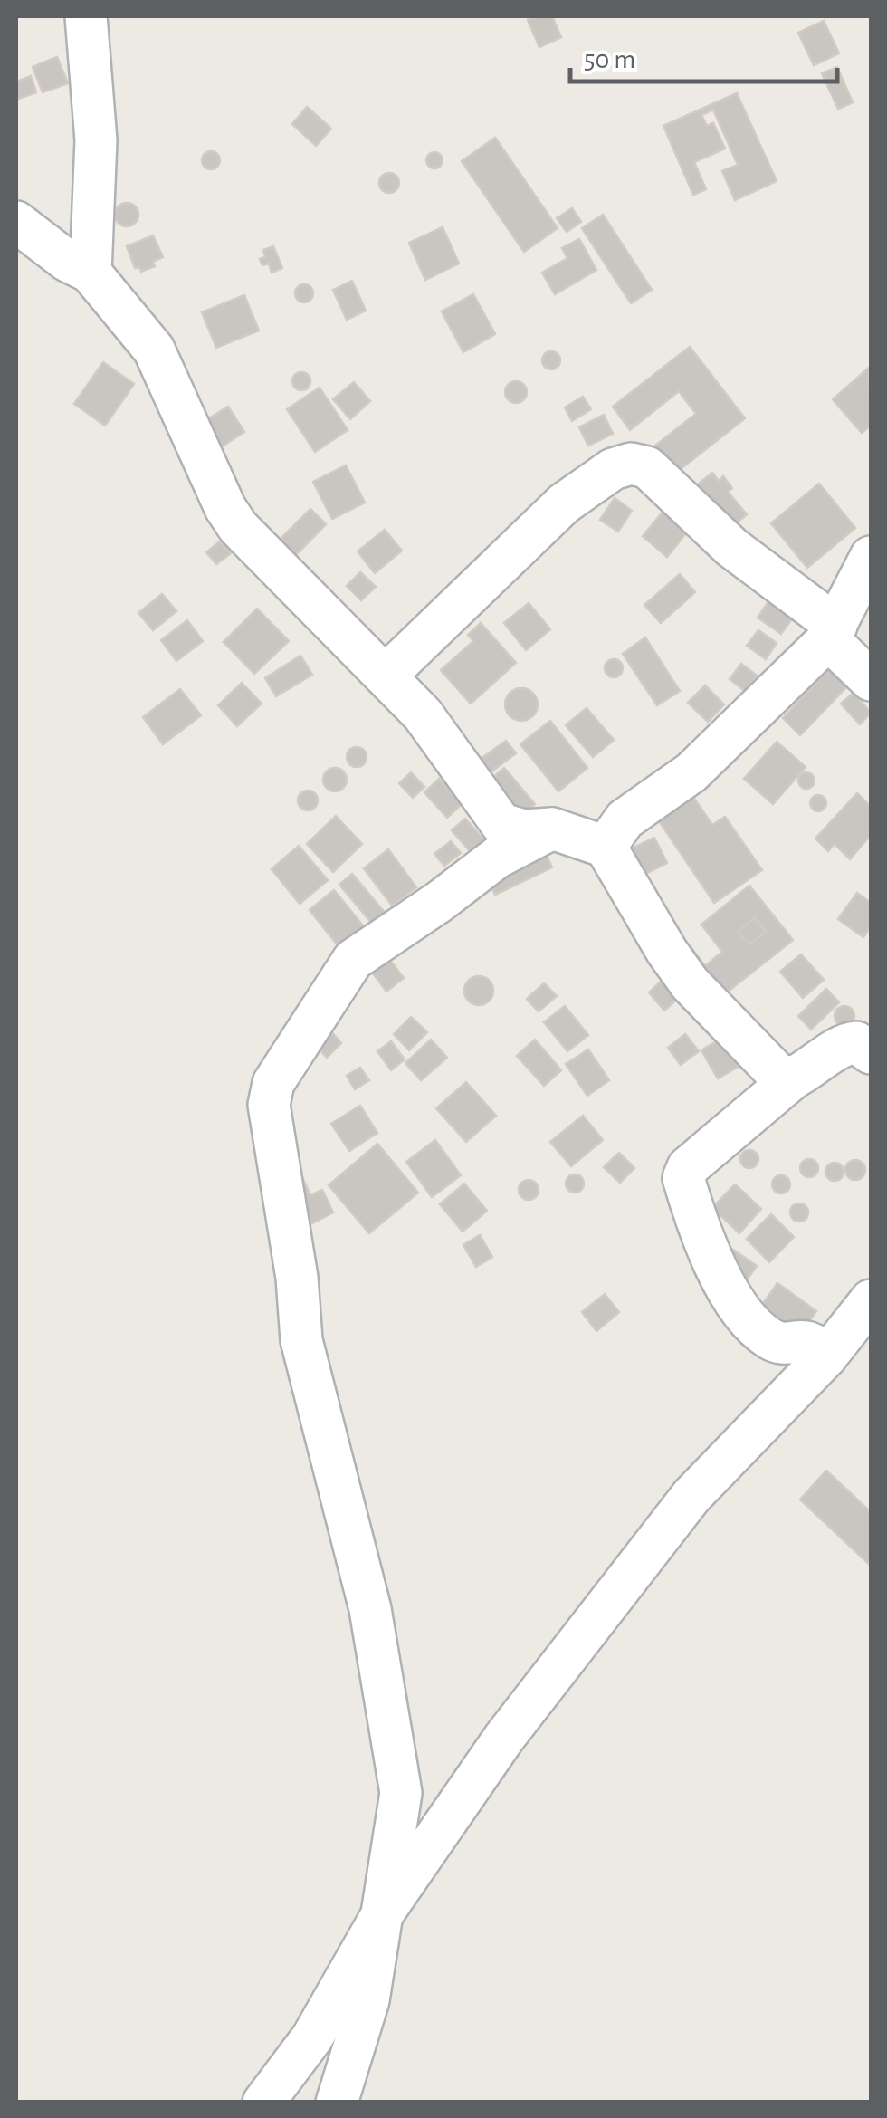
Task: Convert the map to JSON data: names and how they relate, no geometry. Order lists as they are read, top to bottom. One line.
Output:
{"scale_bar":"50 m"}
